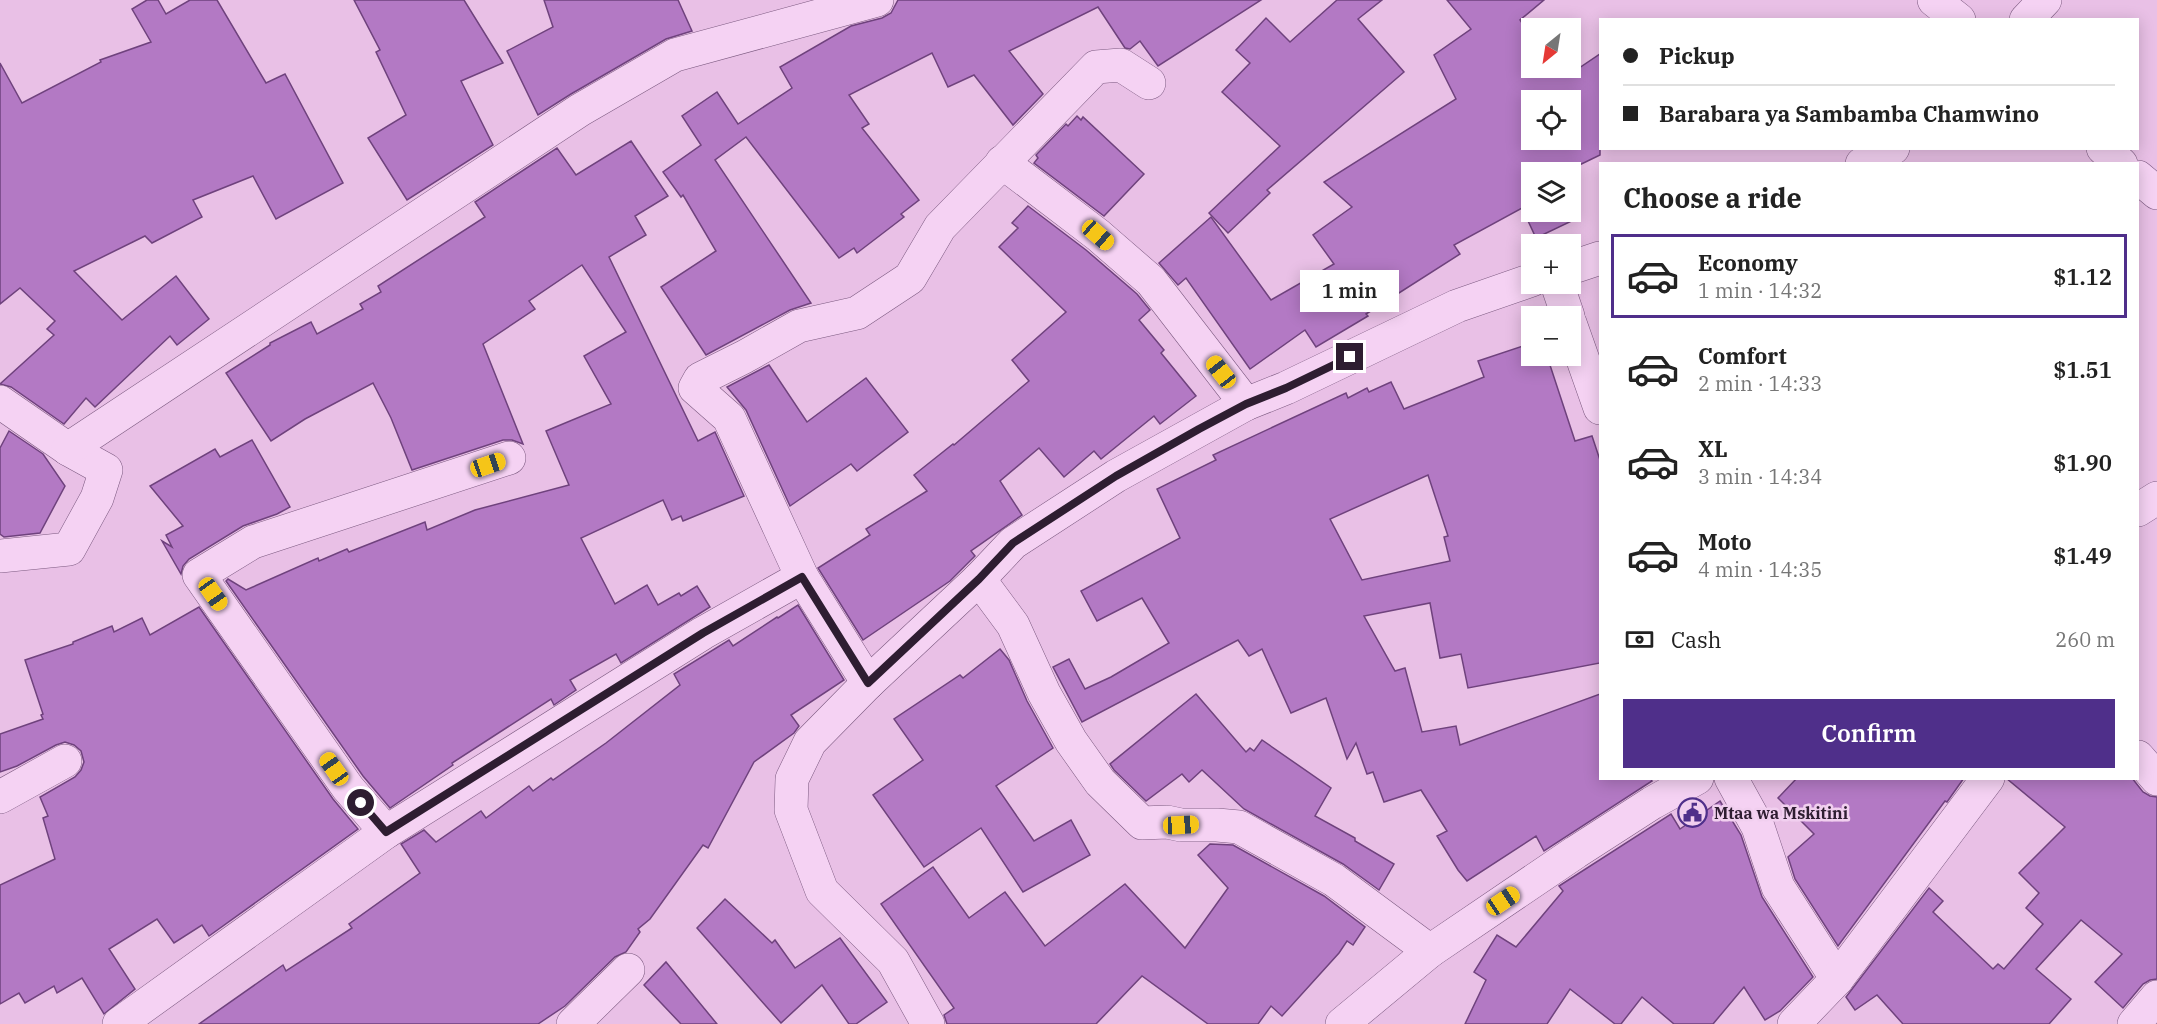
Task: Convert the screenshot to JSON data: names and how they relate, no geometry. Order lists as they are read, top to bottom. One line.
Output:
{"places":{"public building":["Mtaa wa Mskitini"]},"north":"bottom left","page":{"map_buttons":["+","−"],"banner":["Pickup","Barabara ya Sambamba Chamwino"],"heading":"Choose a ride","list":[{"name":"Economy","note":"1 min · 14:32","value":"$1.12"},{"name":"Comfort","note":"2 min · 14:33","value":"$1.51"},{"name":"XL","note":"3 min · 14:34","value":"$1.90"},{"name":"Moto","note":"4 min · 14:35","value":"$1.49"}],"bubble":"1 min","pay":["Cash","260 m"],"buttons":"Confirm"}}
